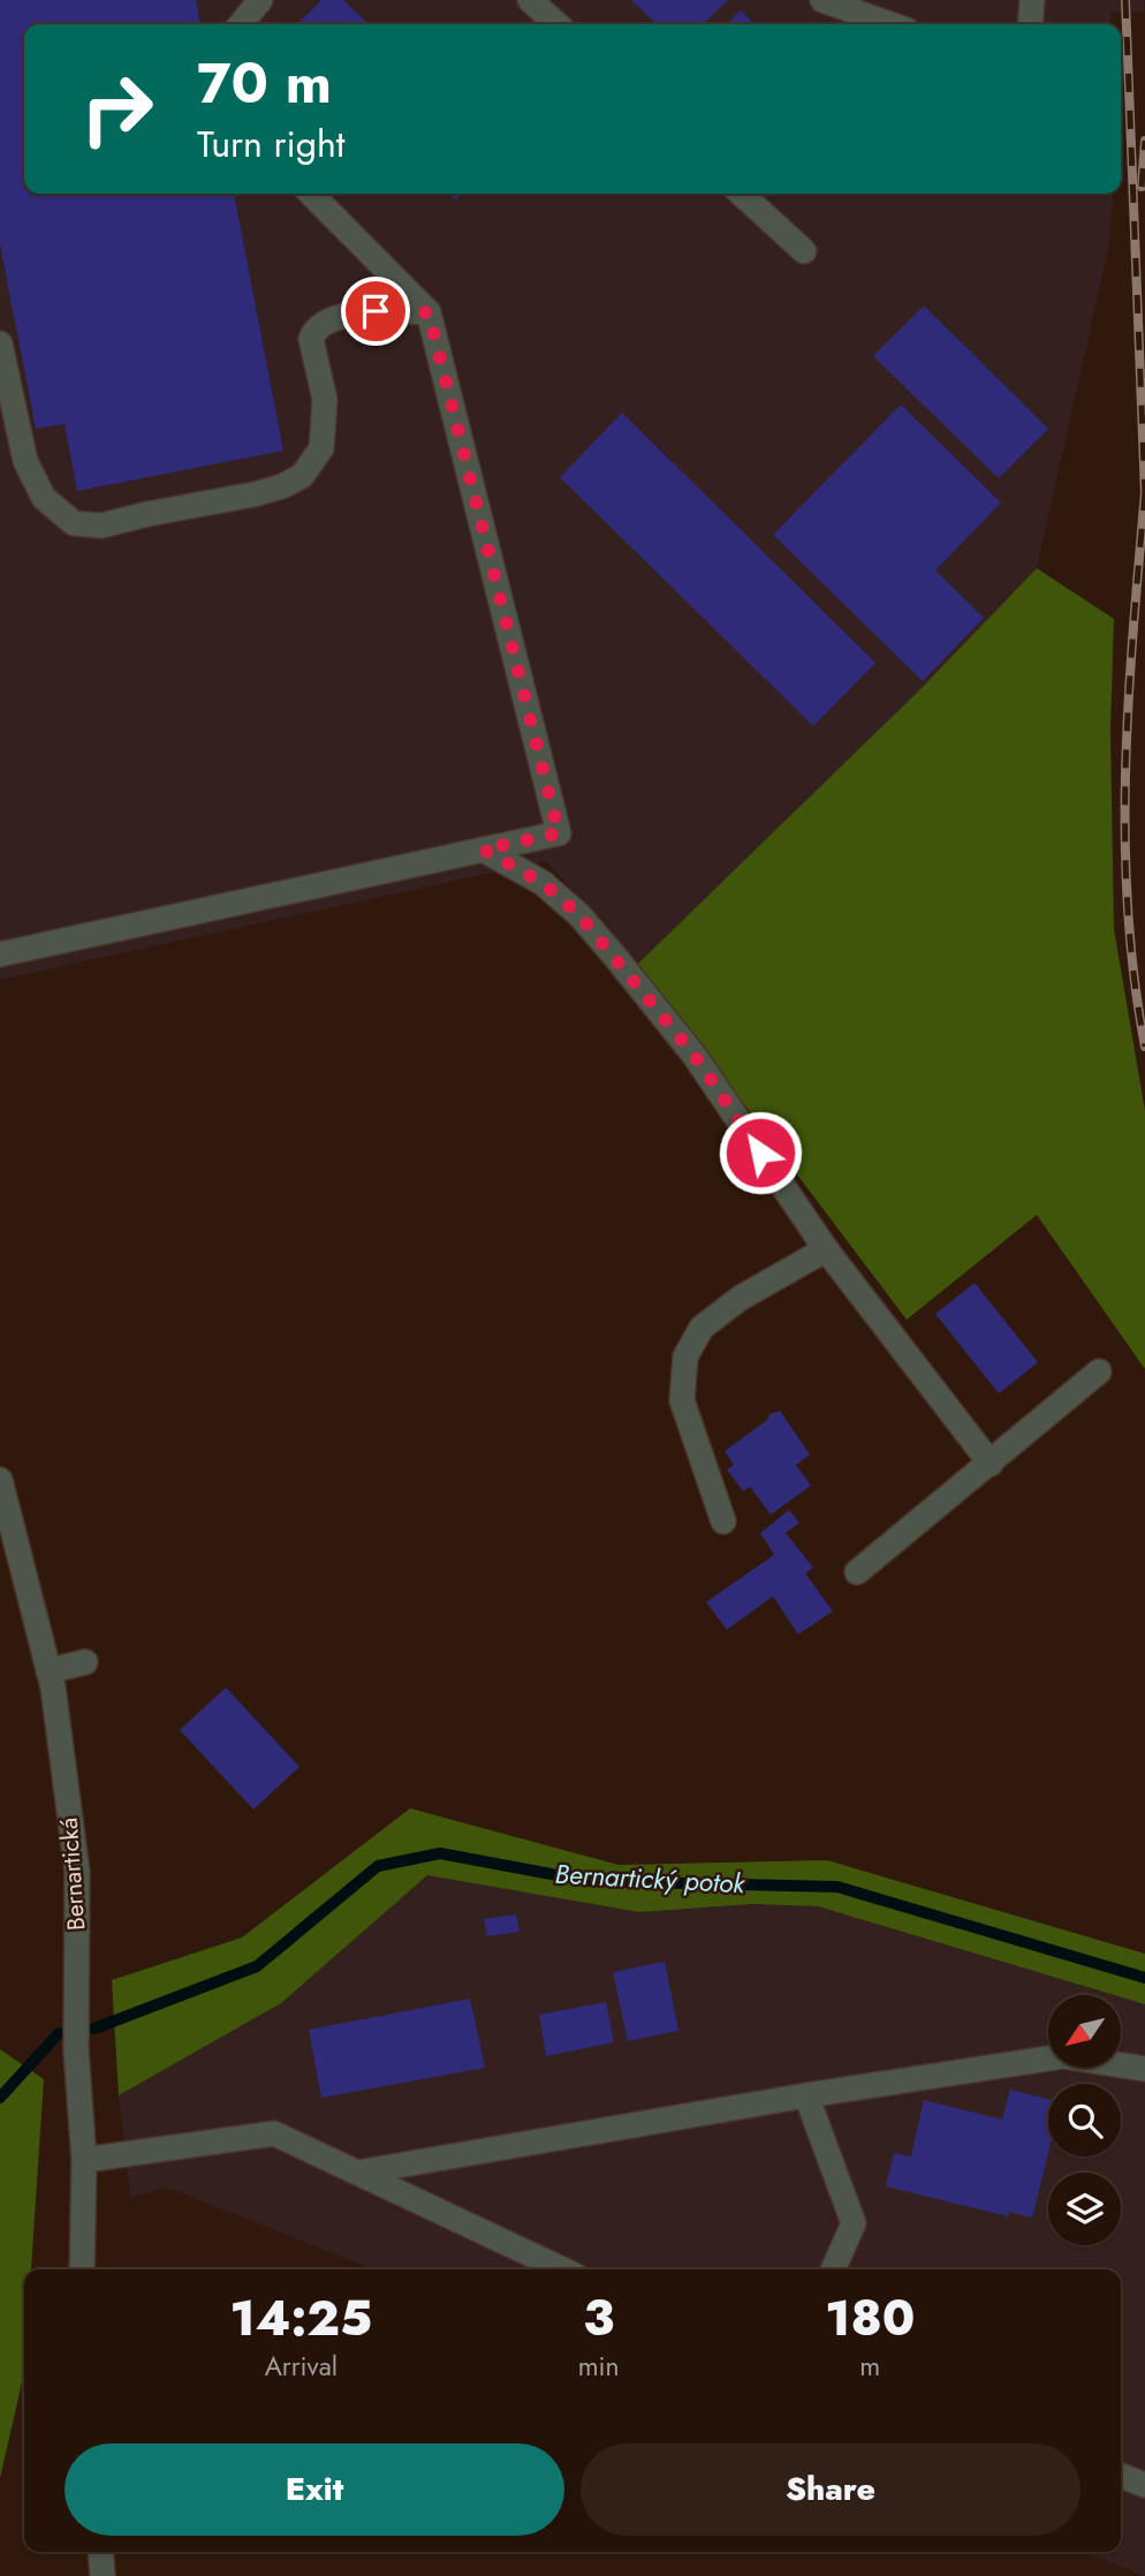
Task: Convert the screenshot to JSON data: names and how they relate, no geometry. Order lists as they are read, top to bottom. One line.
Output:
{"streets":{"street":["Bernartická"]},"water":["Bernartický potok"],"north":"bottom left","page":{"turn":["70 m","Turn right"],"eta":["14:25","Arrival","3","min","180","m"],"buttons":["Exit","Share"]}}
